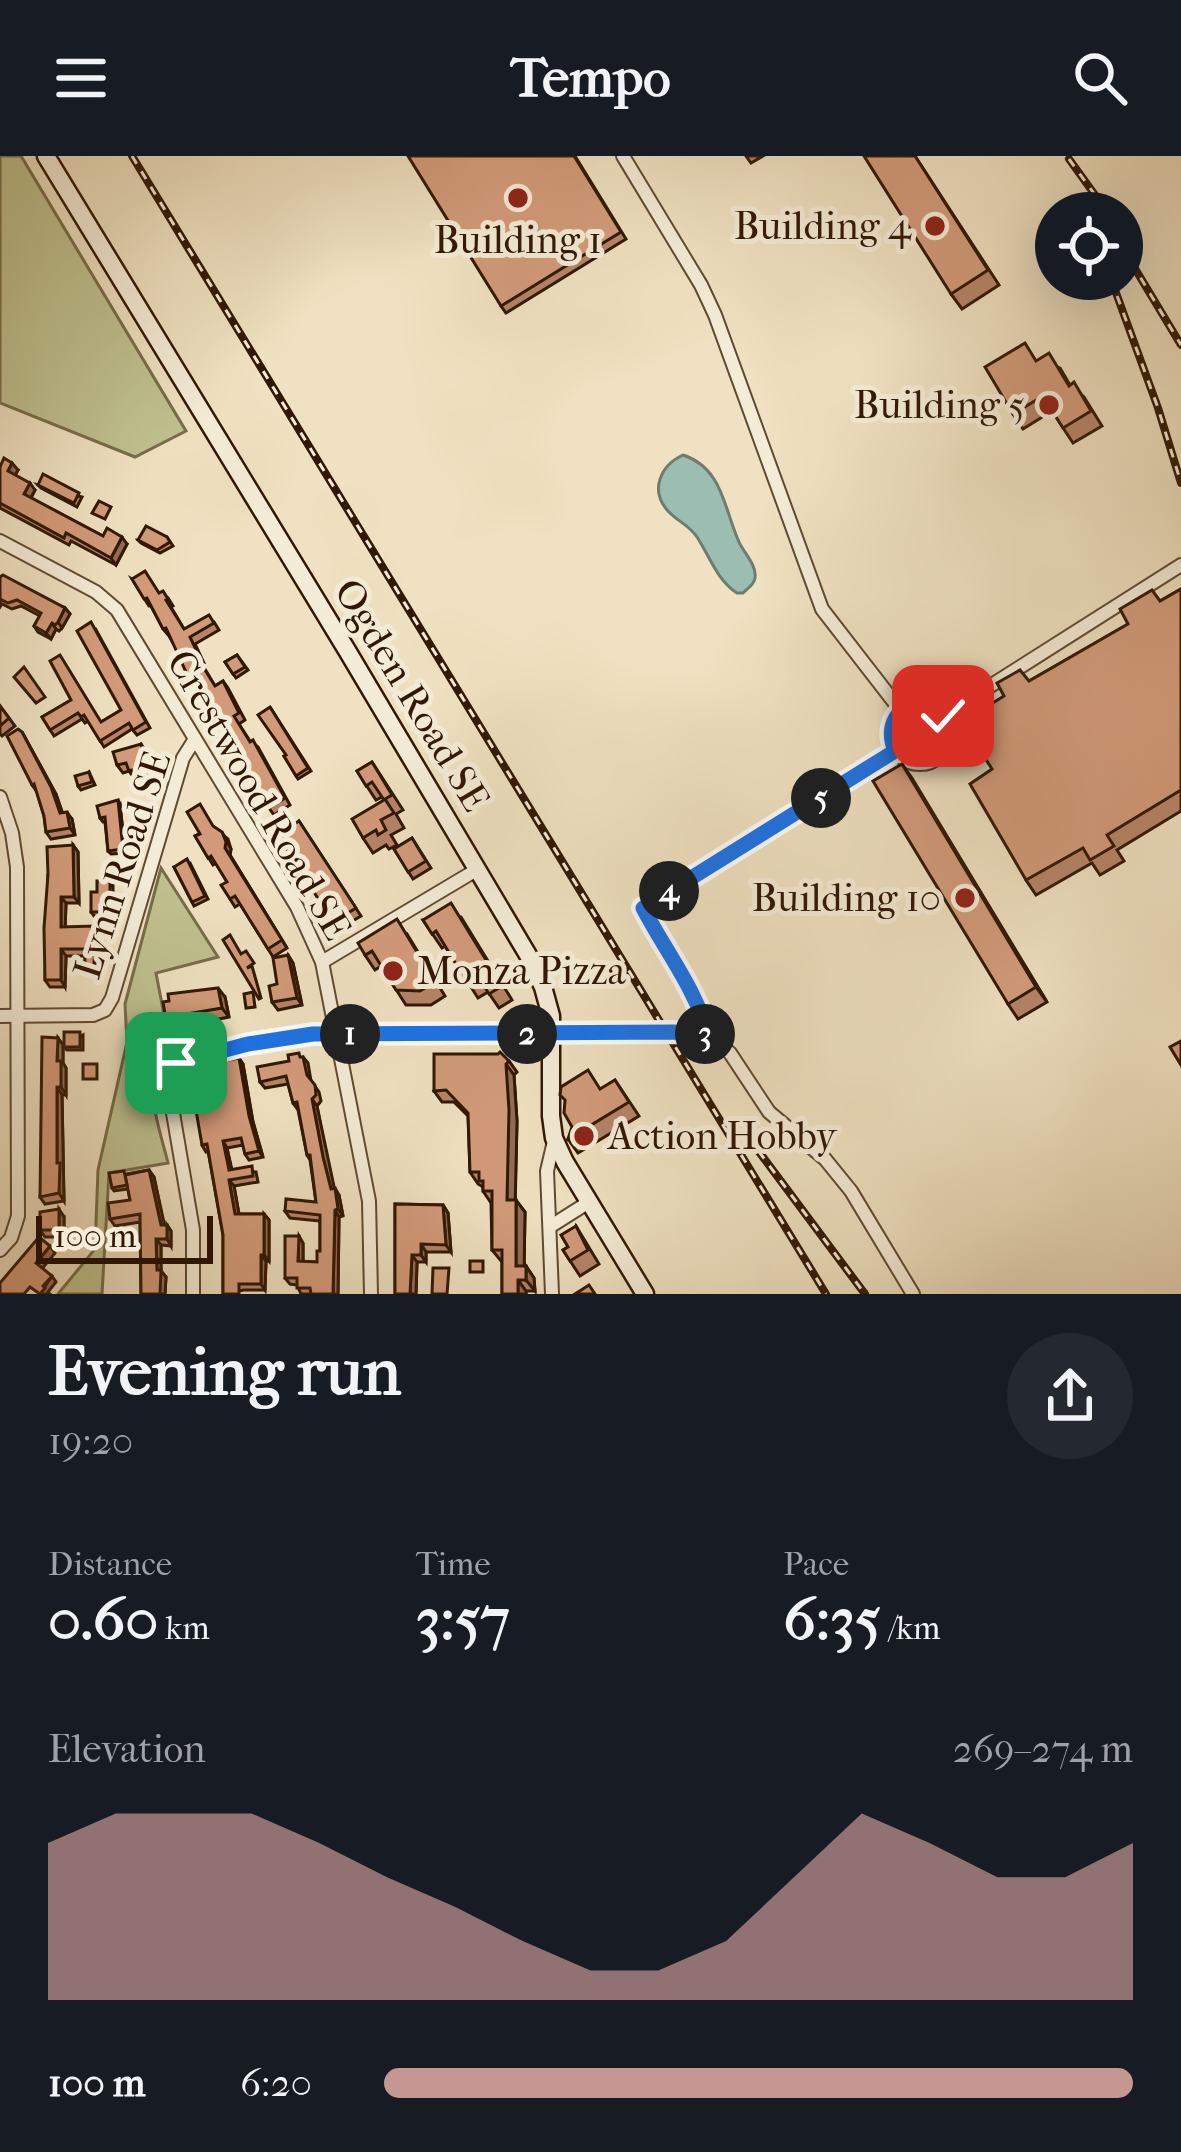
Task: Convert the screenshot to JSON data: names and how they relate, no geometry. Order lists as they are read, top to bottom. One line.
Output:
{"streets":{"street":["Ogden Road SE","Crestwood Road SE","Lynn Road SE"]},"crossings":[["Crestwood Road SE","Lynn Road SE"]],"places":["Building 1","Building 4","Building 5","Building 10","Monza Pizza","Action Hobby"],"scale_bar":"100 m","page":{"header":"Tempo","pins":["5","4","1","2","3"],"scale":"100 m","heading":["Evening run","19:20"],"stats":[["Distance","0.60 km"],["Time","3:57"],["Pace","6:35 /km"]],"chart":["Elevation","269–274 m"],"list":[{"name":"100 m","note":"6:20"}]}}
